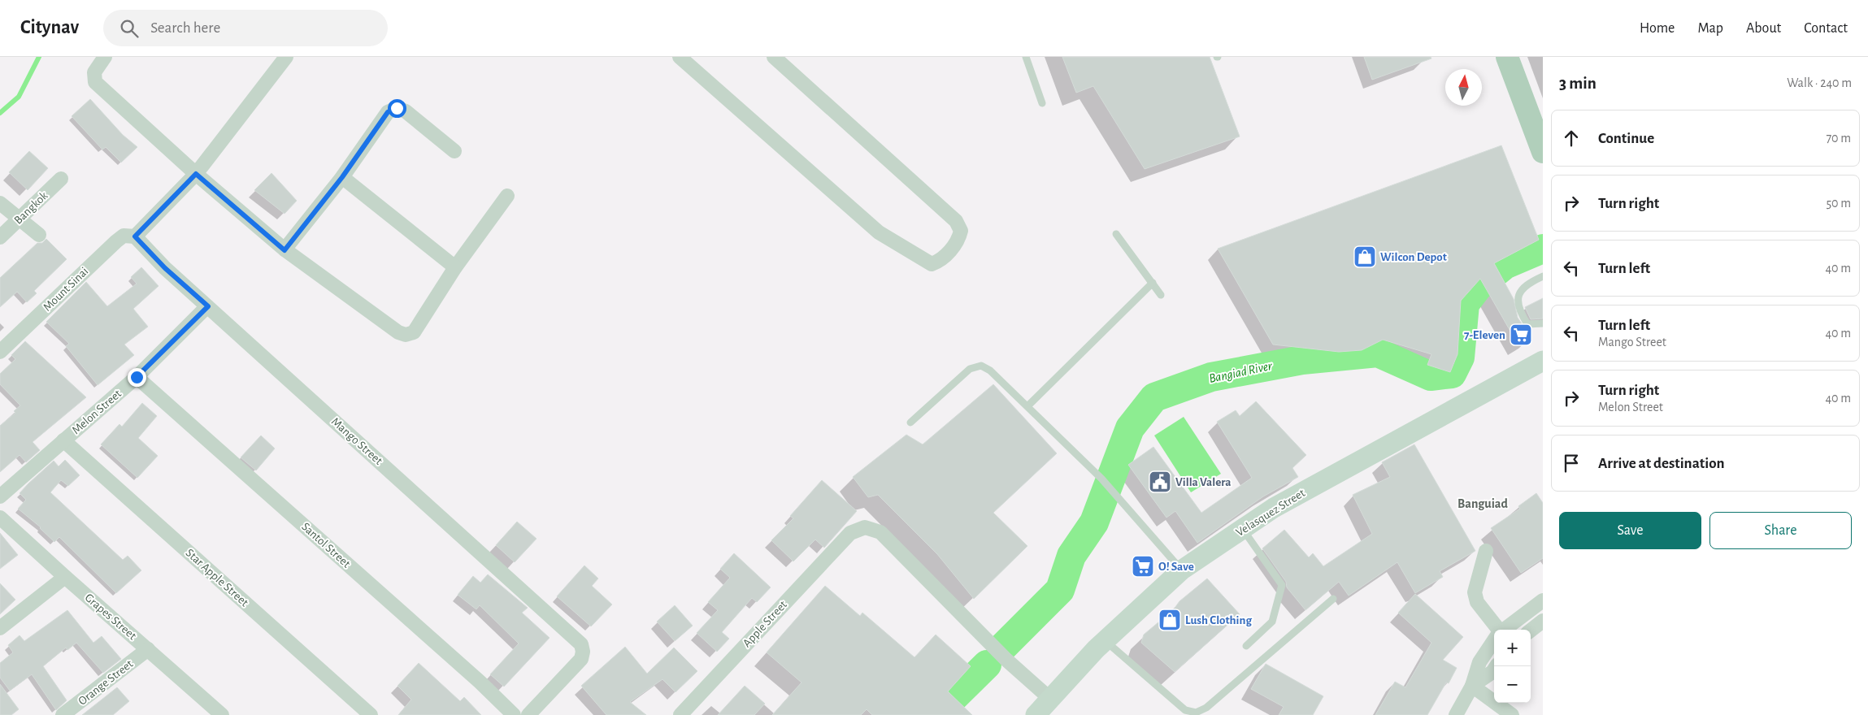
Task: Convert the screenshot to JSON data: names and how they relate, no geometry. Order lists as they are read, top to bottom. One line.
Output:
{"streets":{"main road":["Velasquez Street"],"street":["Bangkok","Mount Sinai","Melon Street","Mango Street","Santol Street","Star Apple Street","Grapes Street","Apple Street","Orange Street"]},"crossings":[["Mount Sinai","Mango Street"],["Melon Street","Mango Street"],["Melon Street","Santol Street"],["Melon Street","Star Apple Street"],["Velasquez Street","Apple Street"],["Grapes Street","Orange Street"]],"districts":["Banguiad"],"water":["Bangiad River"],"places":{"shop":["Wilcon Depot","Lush Clothing"],"supermarket":["7-Eleven","O! Save"],"public building":["Villa Valera"]},"north":"top","page":{"header":"Citynav","search":"Search here","nav":["Home","Map","About","Contact"],"heading":["3 min","Walk · 240 m"],"list":[["Continue","70 m"],["Turn right","50 m"],["Turn left","40 m"],["Turn left","Mango Street","40 m"],["Turn right","Melon Street","40 m"],"Arrive at destination"],"buttons":["Save","Share"],"map_buttons":["+","−"]}}
